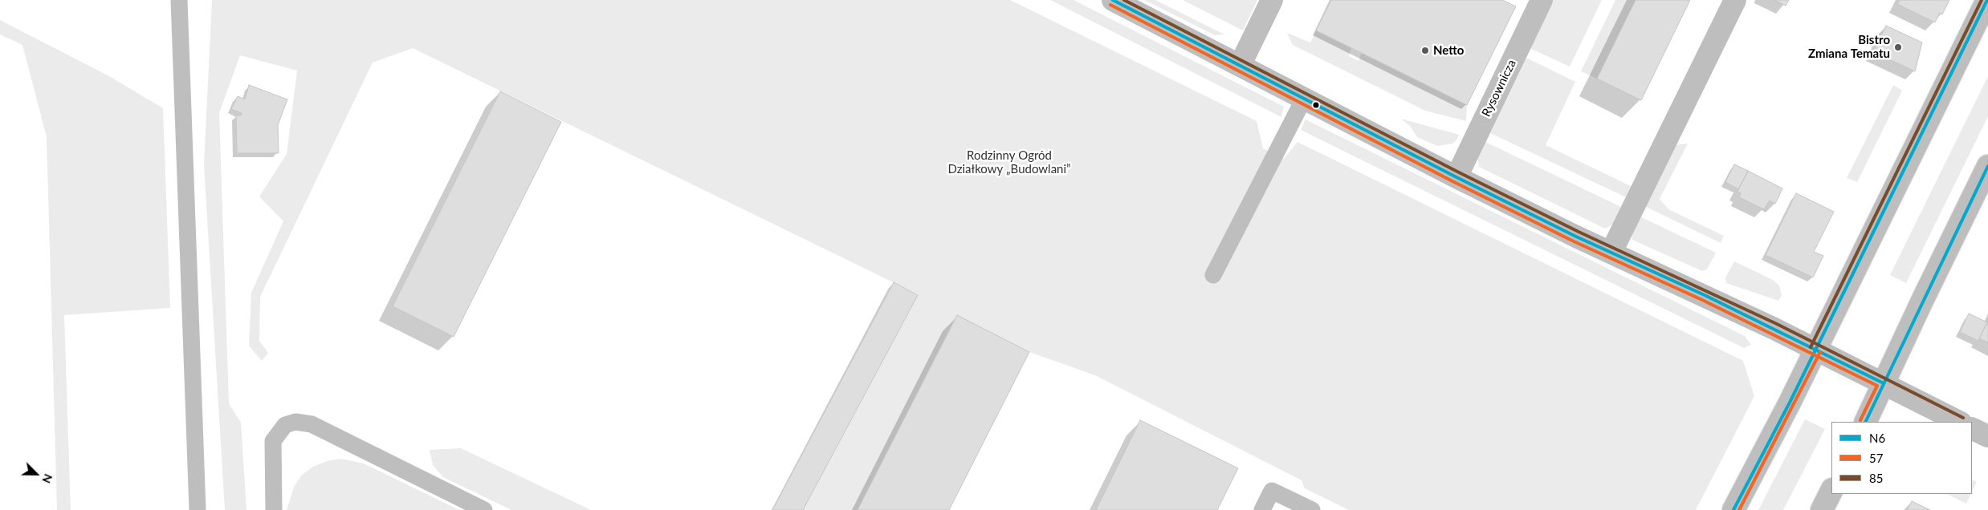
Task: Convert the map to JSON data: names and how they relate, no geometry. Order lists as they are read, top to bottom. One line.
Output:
{"streets":{"street":["Rysownicza"]},"parks":["Rodzinny Ogród Działkowy „Budowlani”"],"places":["Bistro Zmiana Tematu","Netto"],"lines":["transit line N6","transit line 85","transit line 57"],"legend":["N6","57","85"],"north":"bottom right"}
